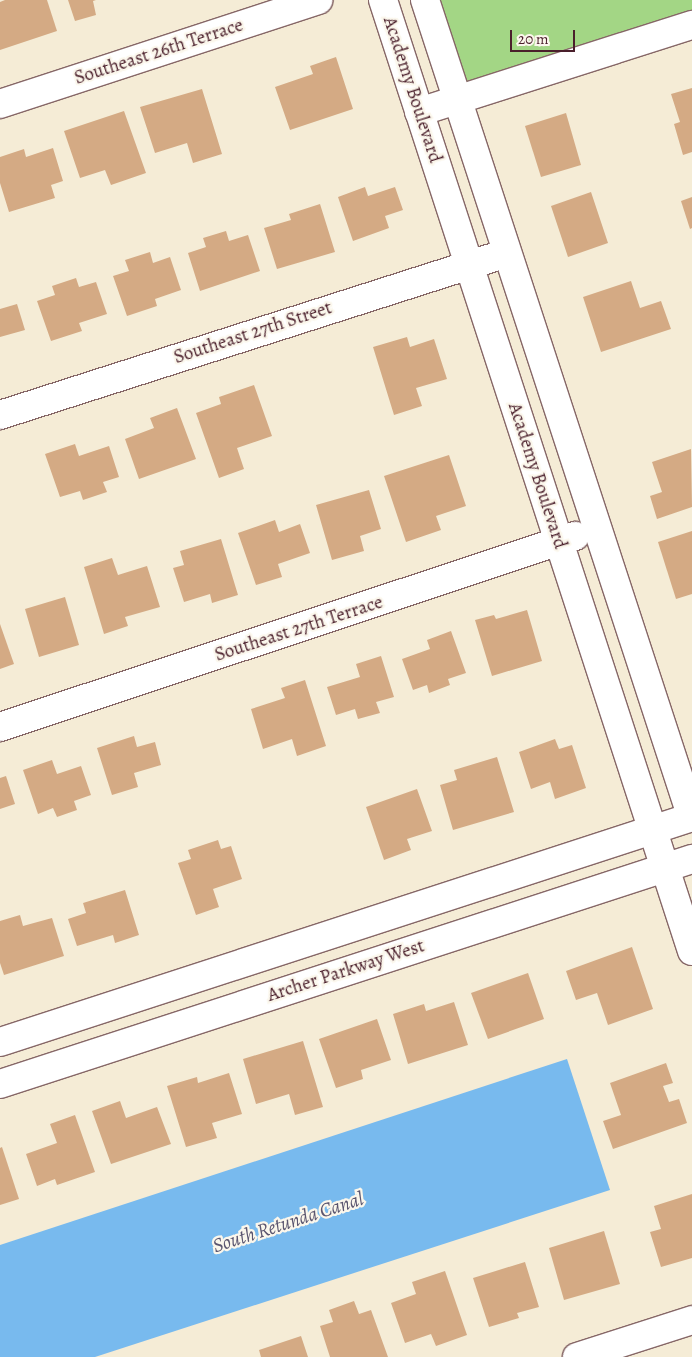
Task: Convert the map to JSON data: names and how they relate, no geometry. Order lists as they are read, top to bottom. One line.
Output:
{"streets":{"street":["Southeast 26th Terrace","Academy Boulevard","Southeast 27th Street","Southeast 27th Terrace","Archer Parkway West"]},"crossings":[["Academy Boulevard","Southeast 27th Street"],["Academy Boulevard","Southeast 27th Terrace"],["Academy Boulevard","Archer Parkway West"]],"water":["South Retunda Canal"],"scale_bar":"20 m"}
